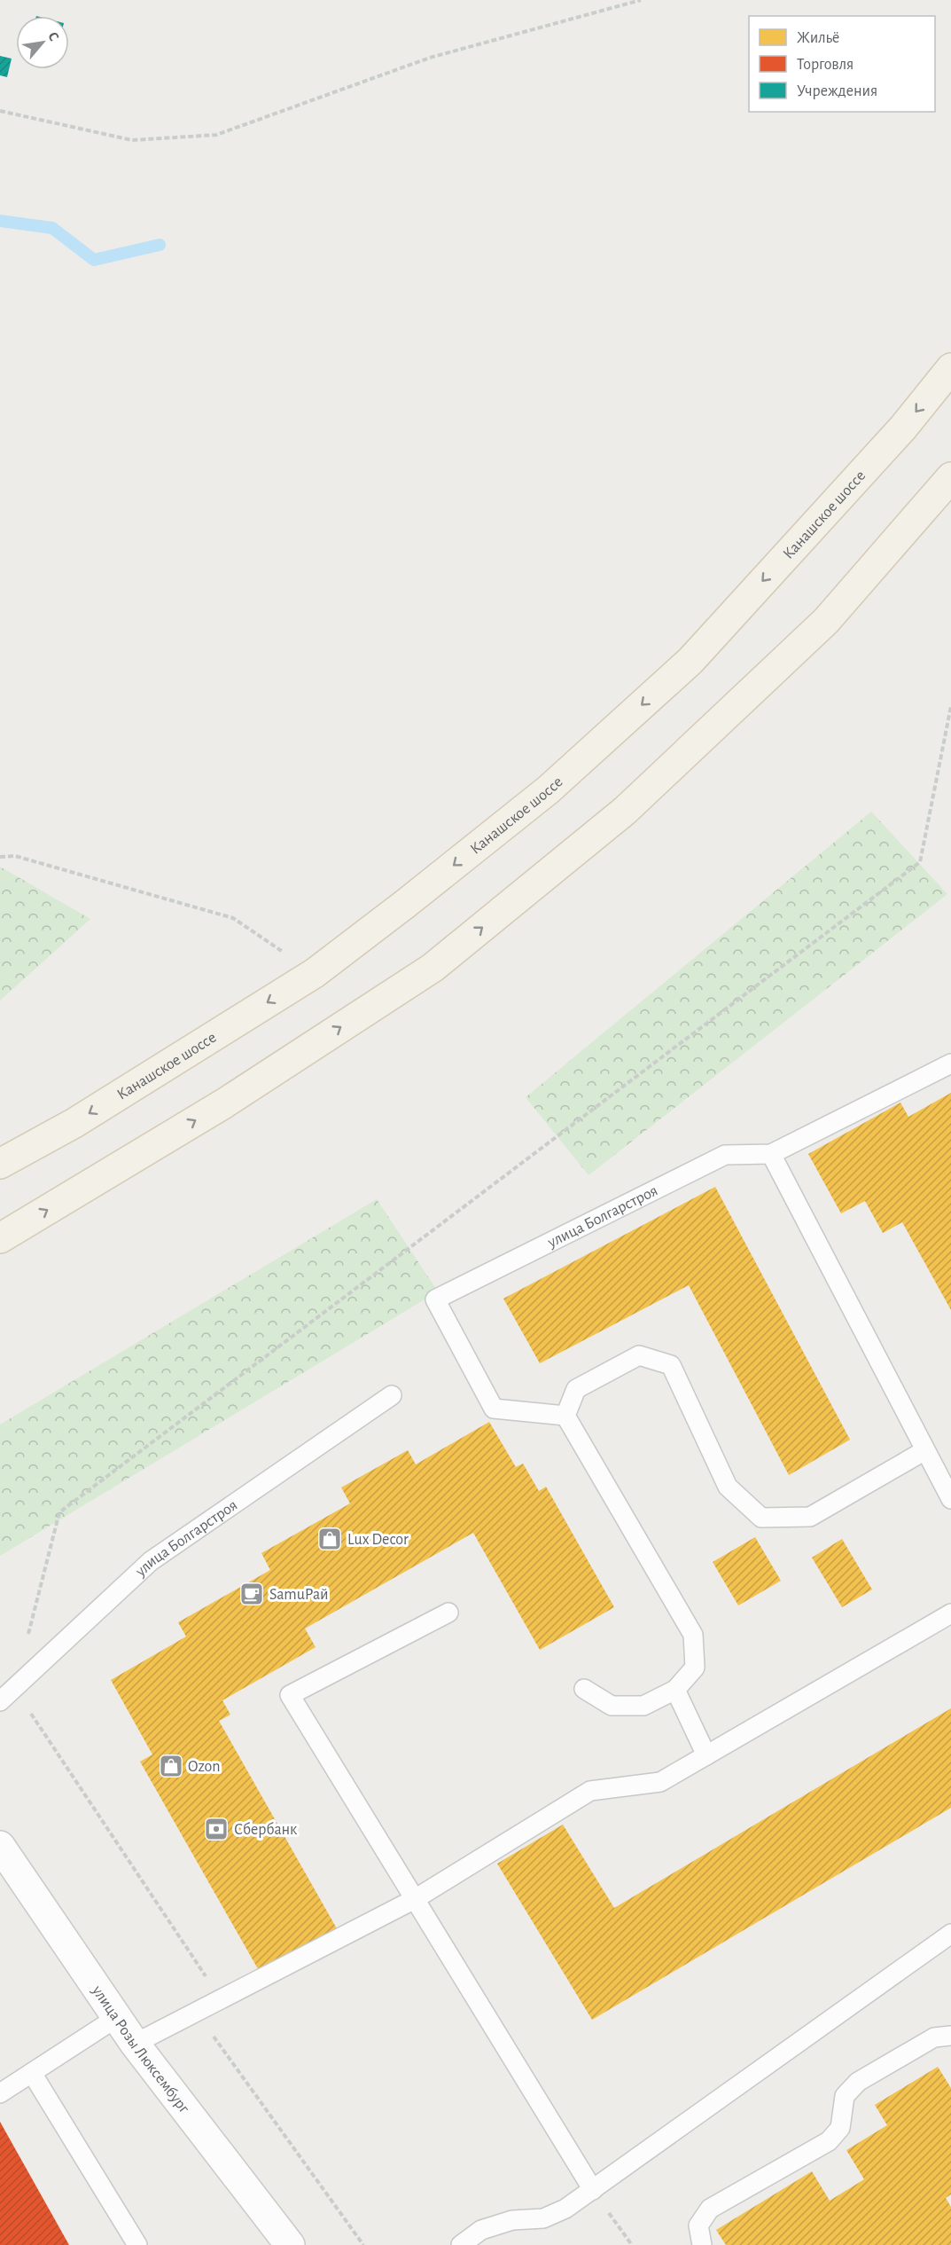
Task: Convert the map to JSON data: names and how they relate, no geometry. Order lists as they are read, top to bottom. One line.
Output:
{"streets":{"main road":["Канашское шоссе"],"street":["улица Розы Люксембург"],"lane":["улица Болгарстроя"]},"places":{"shop":["Lux Decor","Ozon"],"cafe":["SamuРай"],"bank":["Сбербанк"]},"legend":["Жильё","Торговля","Учреждения"],"north":"top right"}
